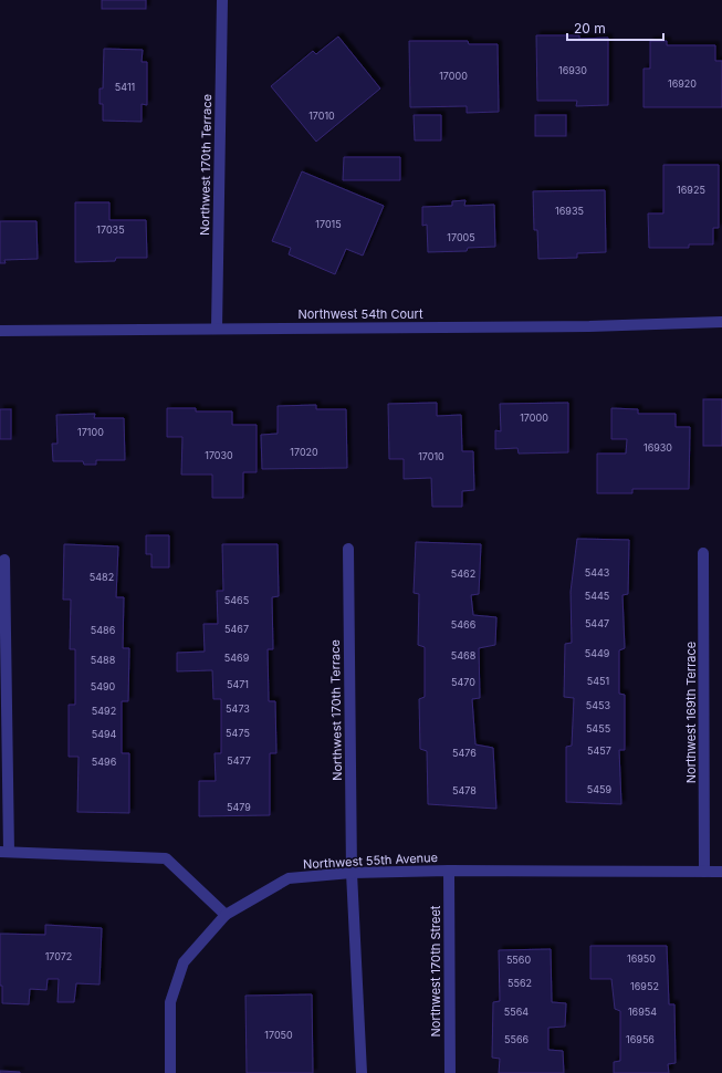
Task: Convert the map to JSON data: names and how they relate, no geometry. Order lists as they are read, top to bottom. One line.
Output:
{"streets":{"street":["Northwest 170th Terrace","Northwest 54th Court","Northwest 169th Terrace","Northwest 55th Avenue","Northwest 170th Street"]},"crossings":[["Northwest 170th Terrace","Northwest 54th Court"],["Northwest 170th Terrace","Northwest 55th Avenue"],["Northwest 169th Terrace","Northwest 55th Avenue"],["Northwest 55th Avenue","Northwest 170th Street"]],"house_numbers":["16930","17000","16920","5411","17010","16925","16935","17015","17035","17005","17000","17100","16930","17020","17030","17010","5443","5462","5482","5445","5465","5447","5466","5467","5486","5449","5468","5469","5488","5451","5470","5471","5490","5453","5473","5492","5455","5475","5494","5457","5476","5477","5496","5459","5478","5479","17072","16950","5560","5562","16952","5564","16954","17050","5566","16956"],"scale_bar":"20 m"}
